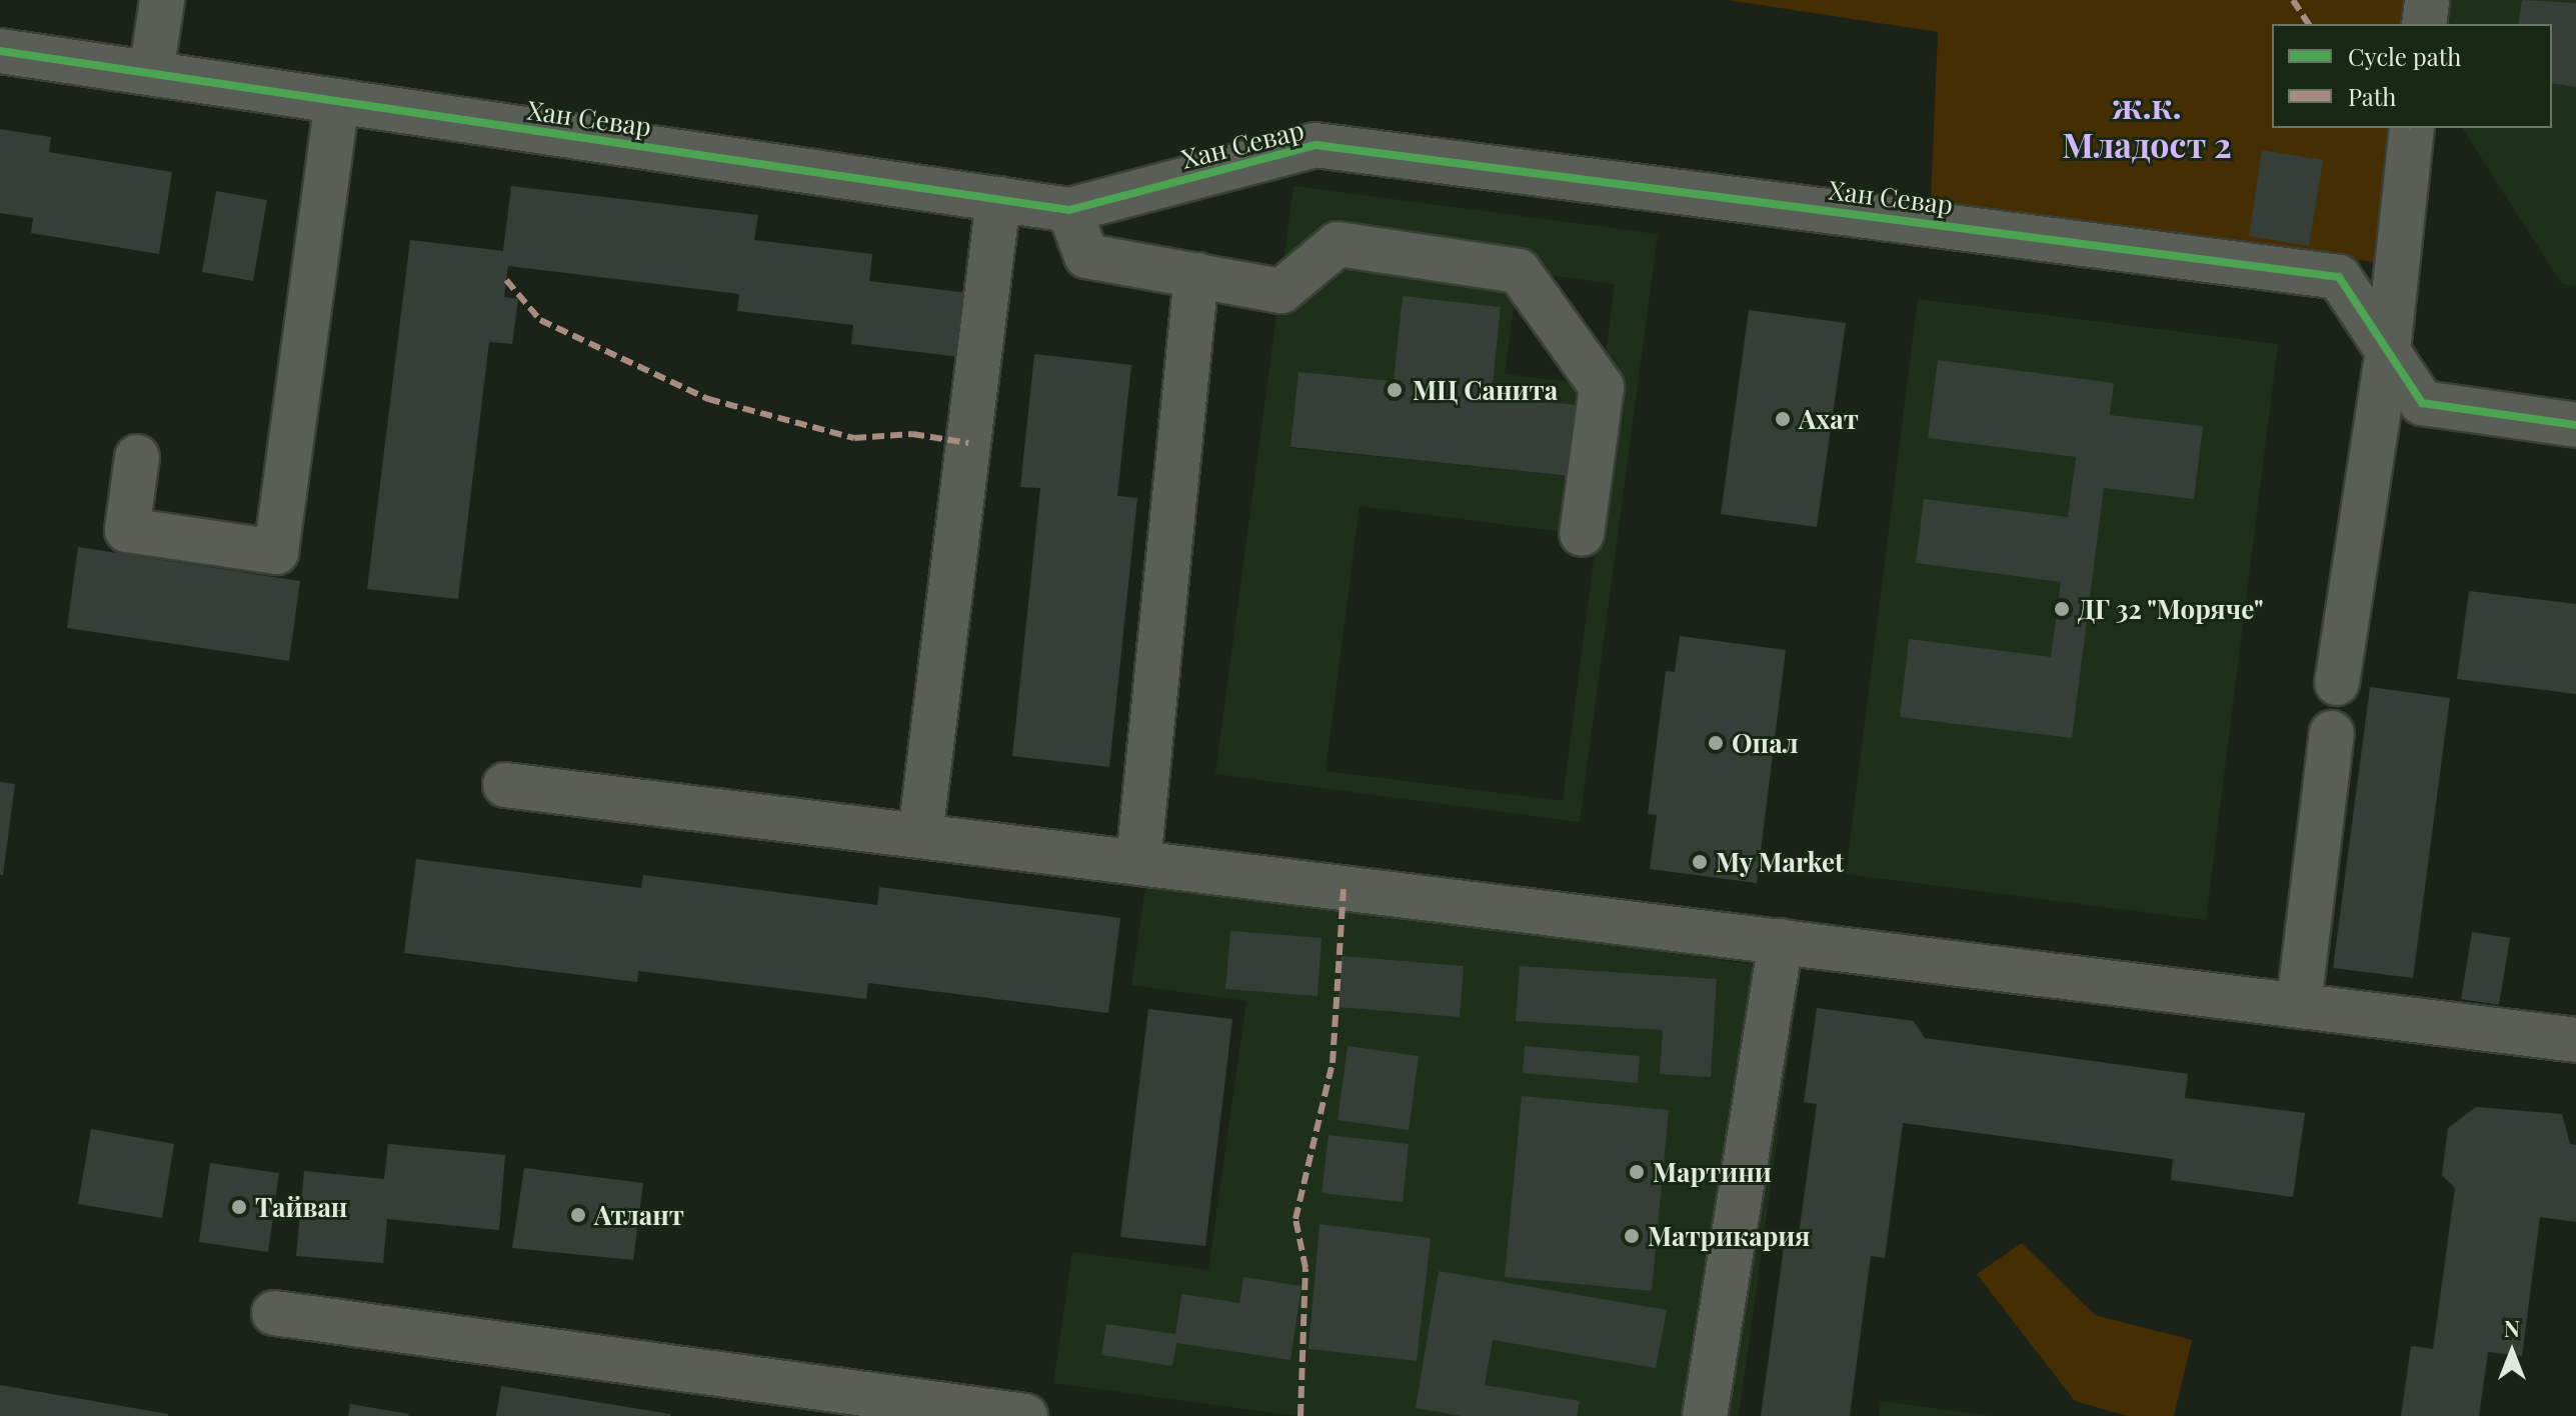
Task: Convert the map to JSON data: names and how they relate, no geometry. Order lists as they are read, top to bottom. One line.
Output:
{"streets":{"street":["Хан Севар"]},"districts":["ж.к. Младост 2"],"places":["МЦ Санита","Ахат","ДГ 32 \"Моряче\"","Опал","My Market","Мартини","Тайван","Атлант","Матрикария"],"legend":["Cycle path","Path"],"north":"top"}
